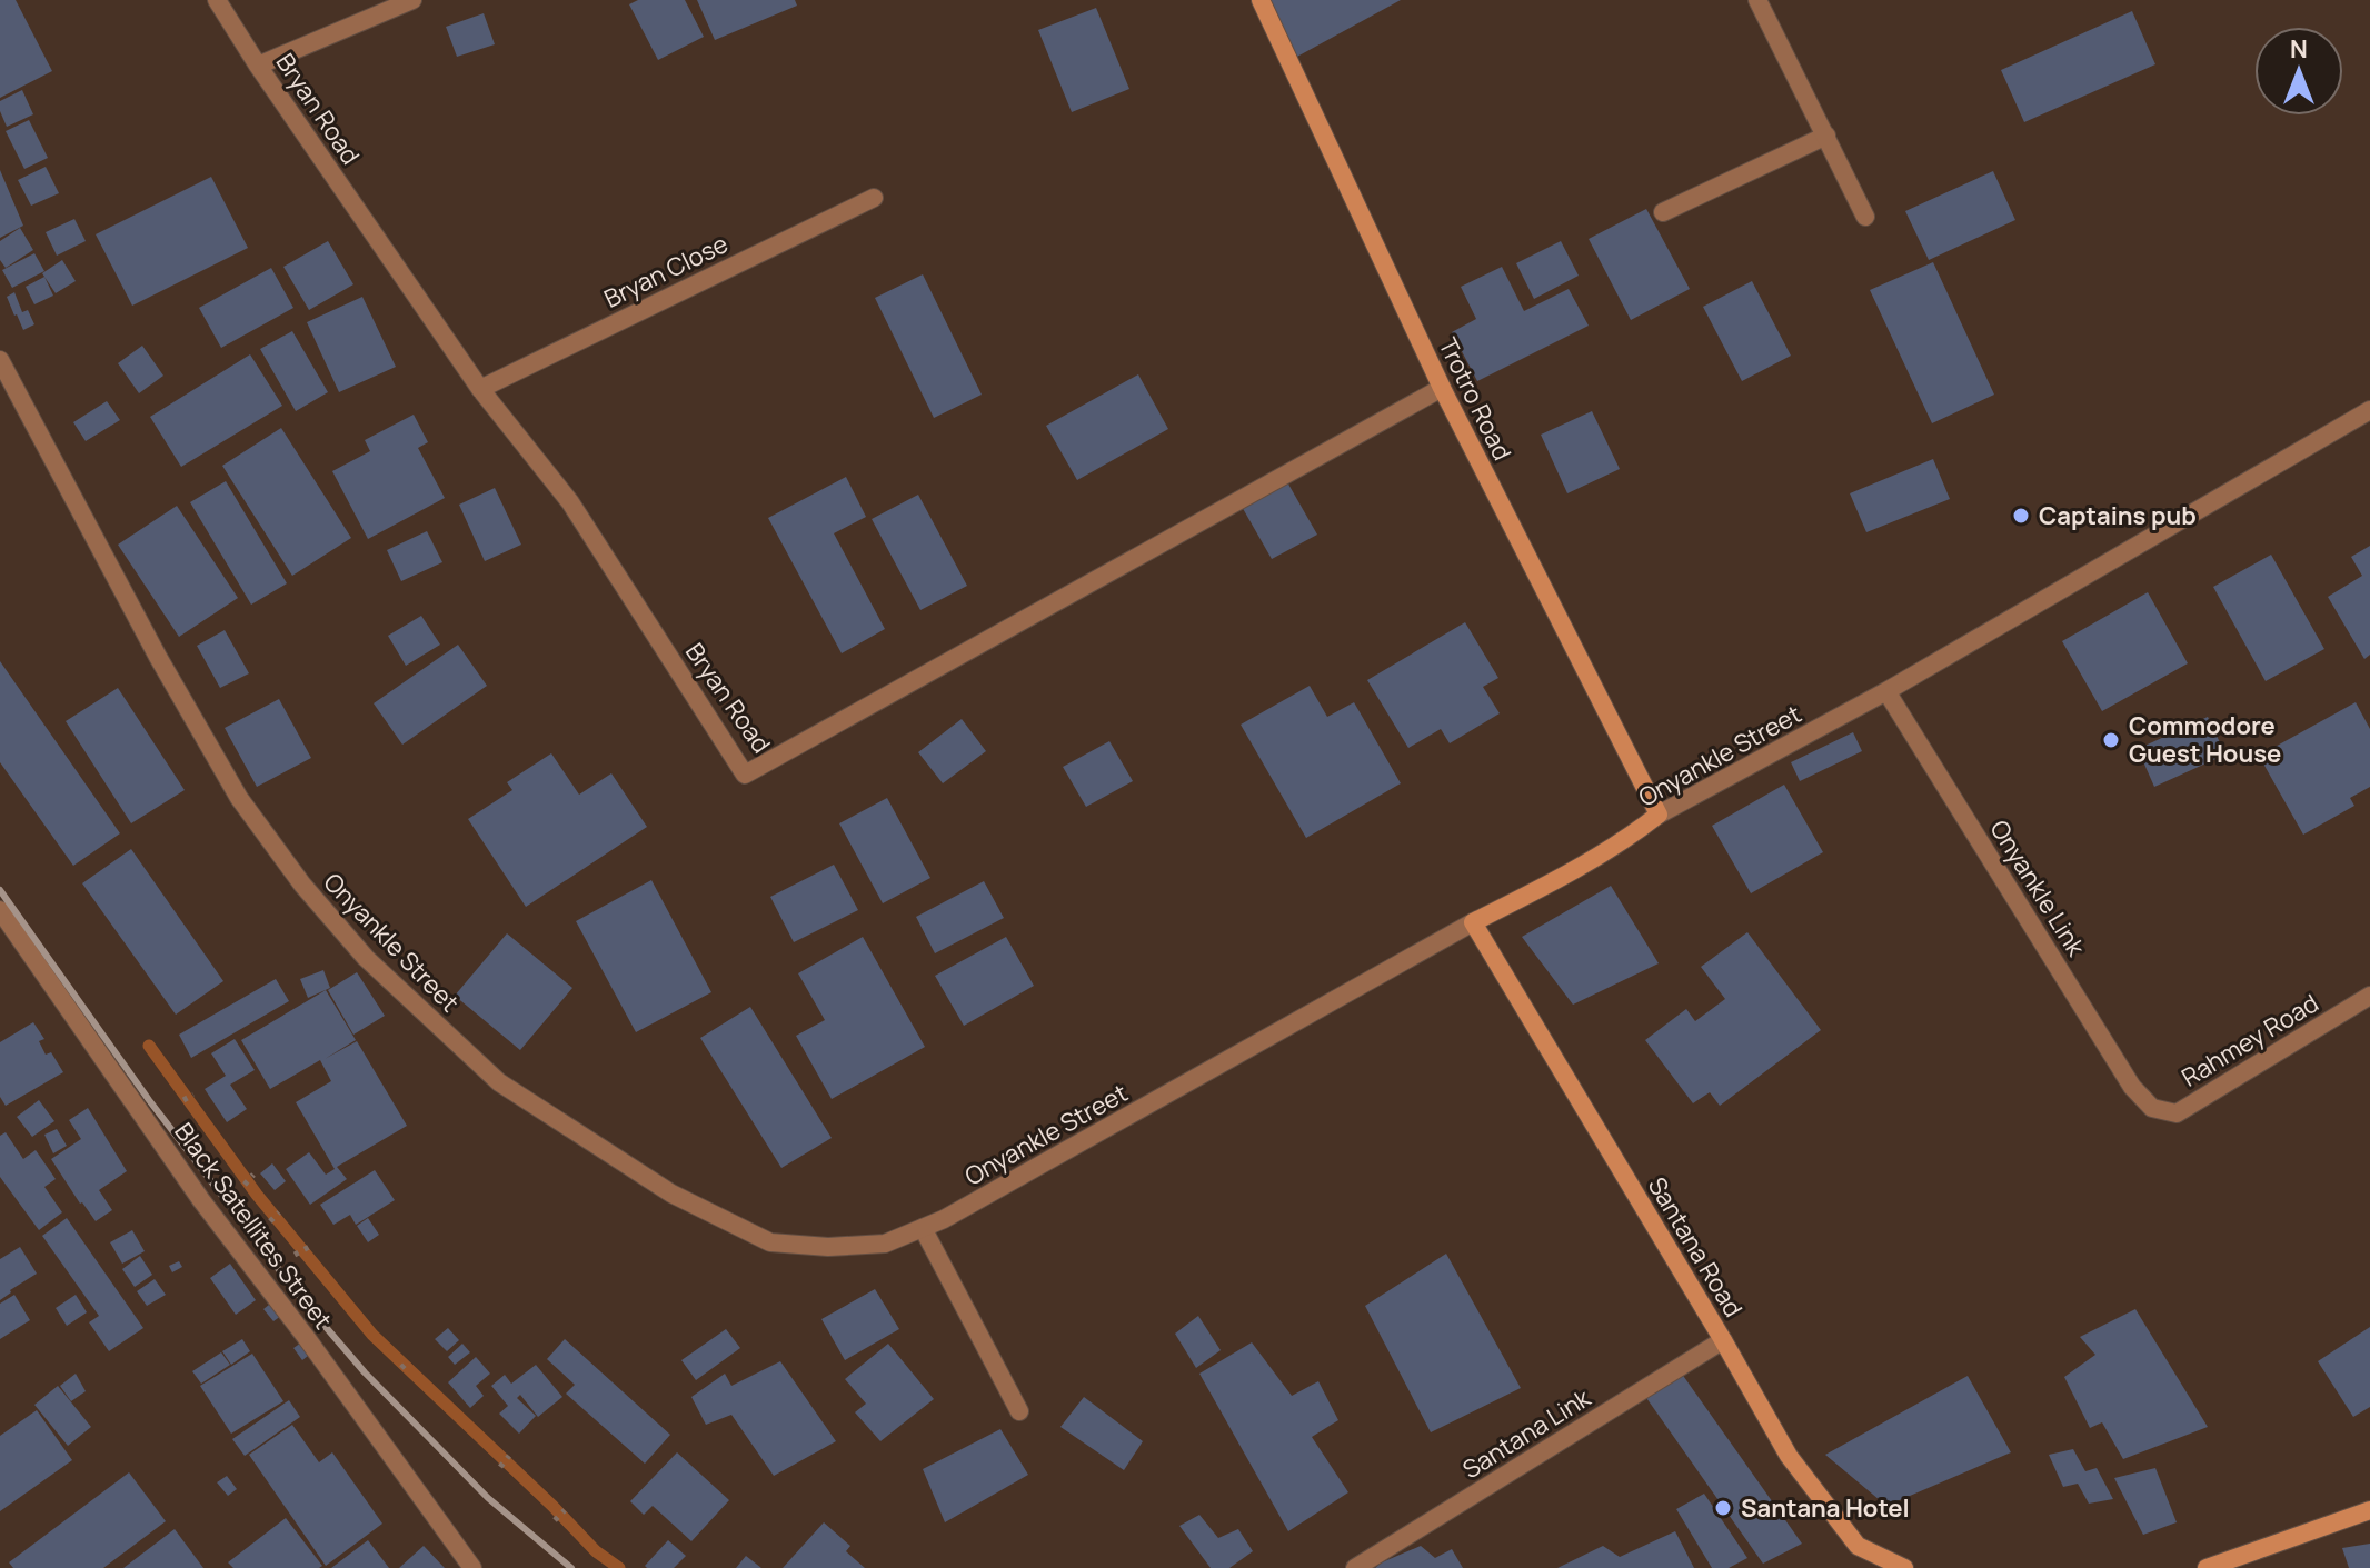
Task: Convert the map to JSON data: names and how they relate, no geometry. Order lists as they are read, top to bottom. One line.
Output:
{"streets":{"street":["Bryan Road","Bryan Close","Trotro Road","Onyankle Street","Onyankle Link","Rahmey Road","Black Satellites Street","Santana Road","Santana Link"]},"crossings":[["Bryan Road","Bryan Close"],["Bryan Road","Trotro Road"],["Trotro Road","Onyankle Street"],["Onyankle Street","Onyankle Link"],["Onyankle Street","Santana Road"],["Onyankle Link","Rahmey Road"],["Santana Road","Santana Link"]],"places":["Captains pub","Commodore Guest House","Santana Hotel"],"north":"top"}
